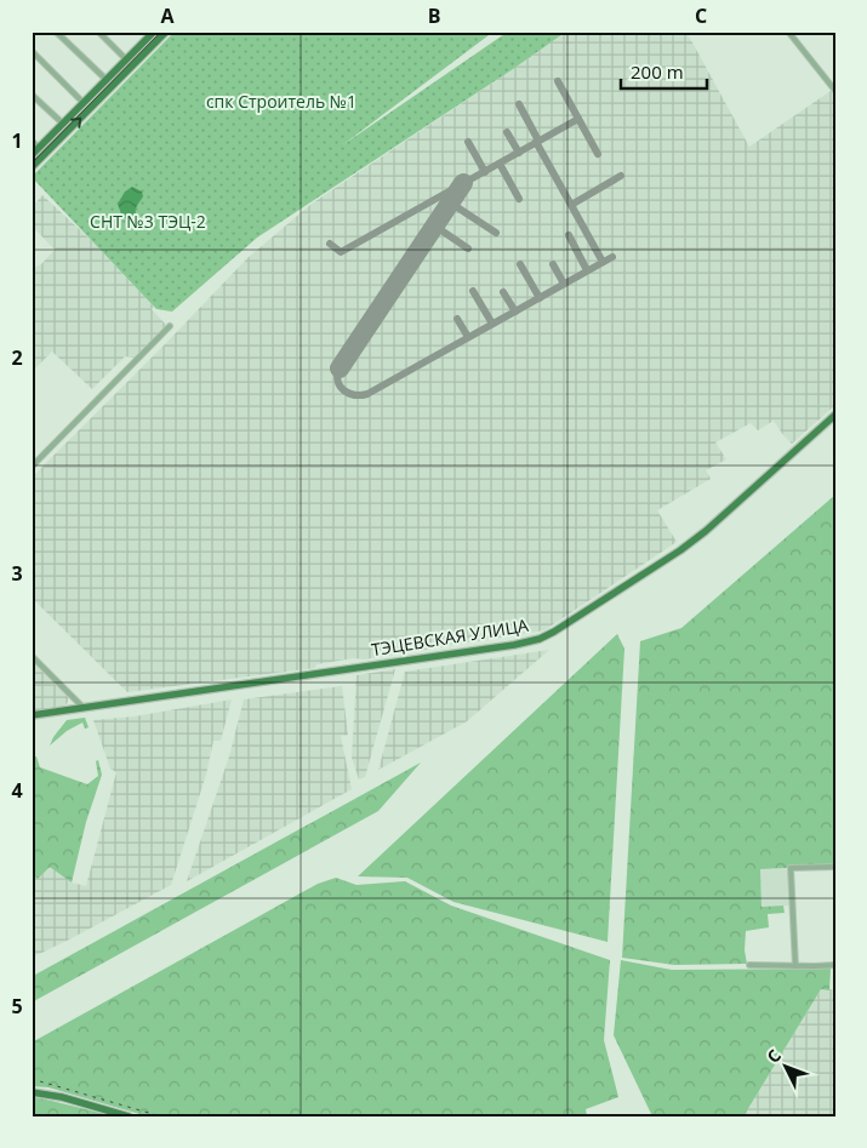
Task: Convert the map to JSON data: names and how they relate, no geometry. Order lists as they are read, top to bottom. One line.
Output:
{"streets":{"main road":["ТЭЦЕВСКАЯ УЛИЦА"]},"parks":["спк Строитель №1","СНТ №3 ТЭЦ-2"],"scale_bar":"200 m","north":"top left","grid":{"columns":["A","B","C"],"rows":["1","2","3","4","5"]}}
